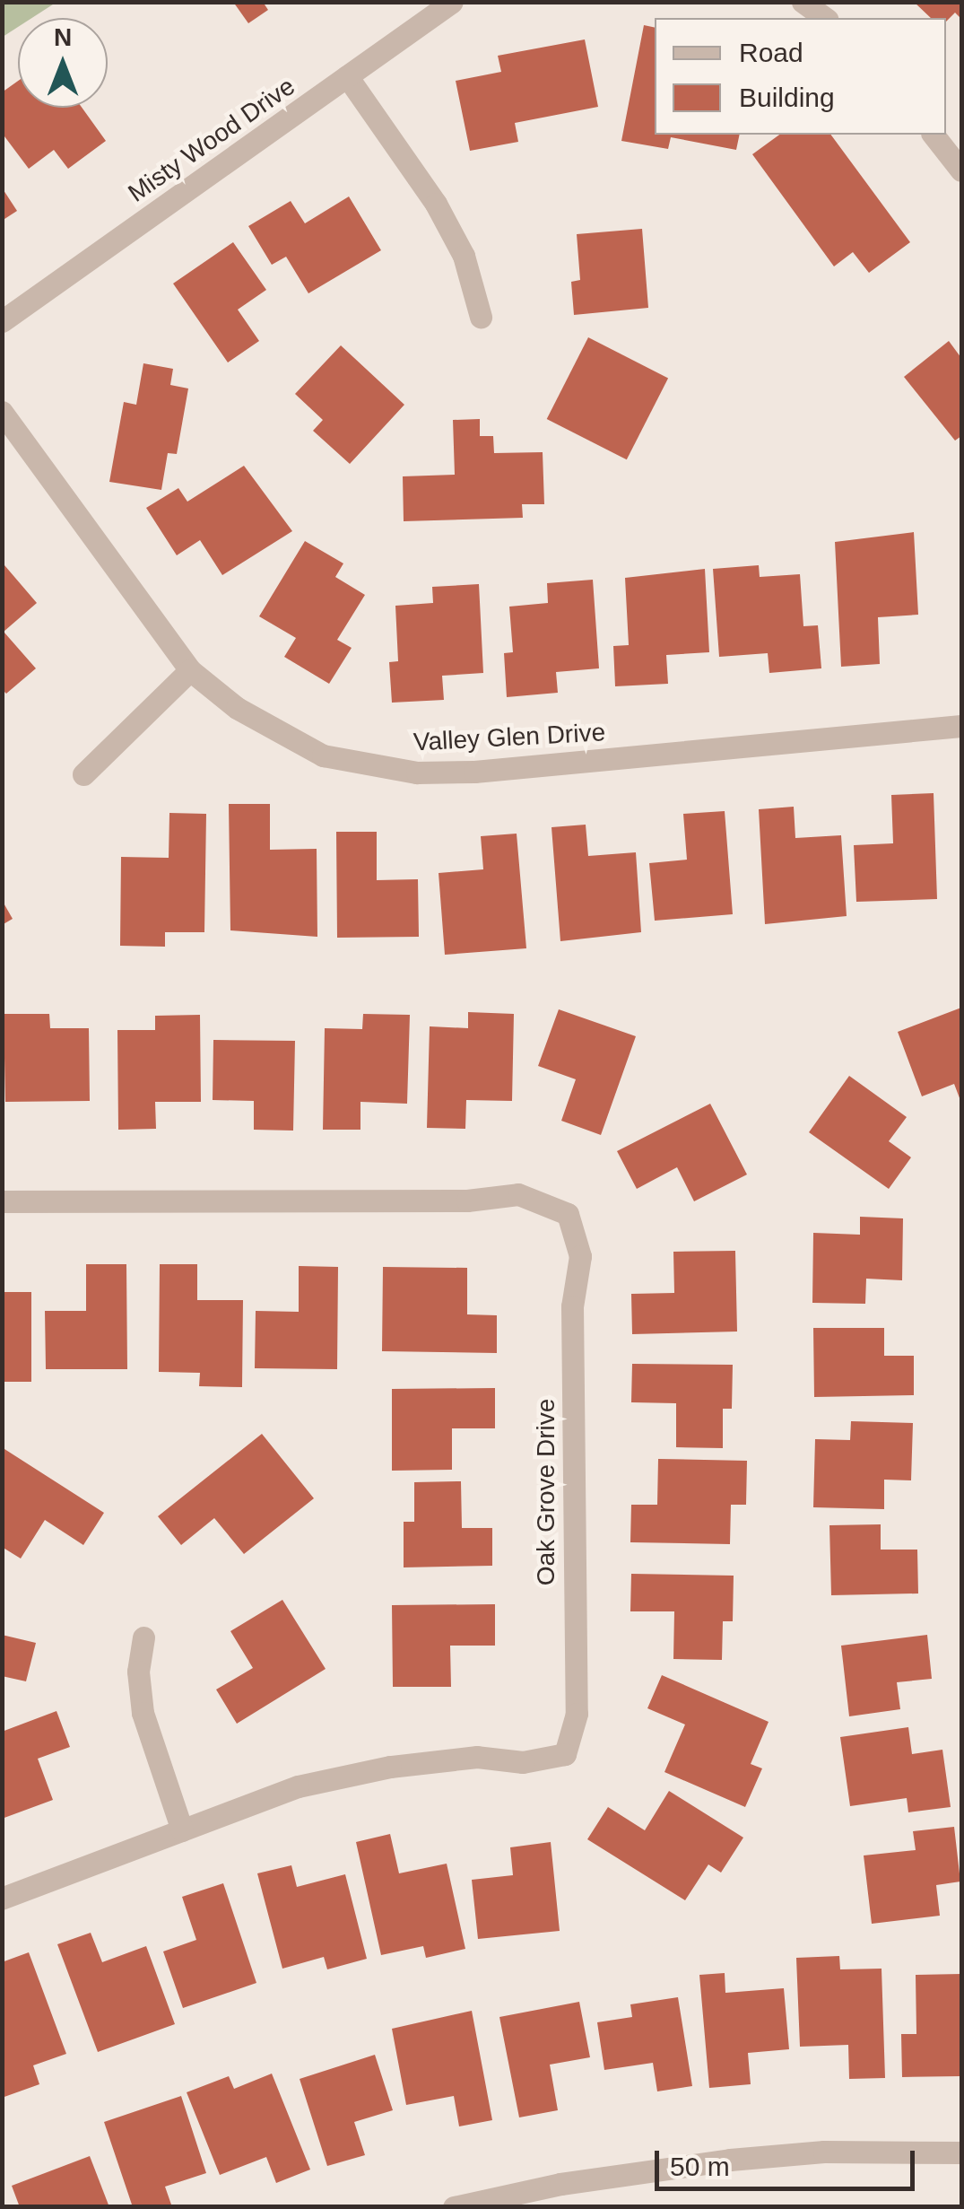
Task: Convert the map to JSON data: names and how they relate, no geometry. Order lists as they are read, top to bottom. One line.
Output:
{"streets":{"street":["Misty Wood Drive","Valley Glen Drive","Oak Grove Drive"]},"legend":["Road","Building"],"scale_bar":"50 m","north":"top"}
